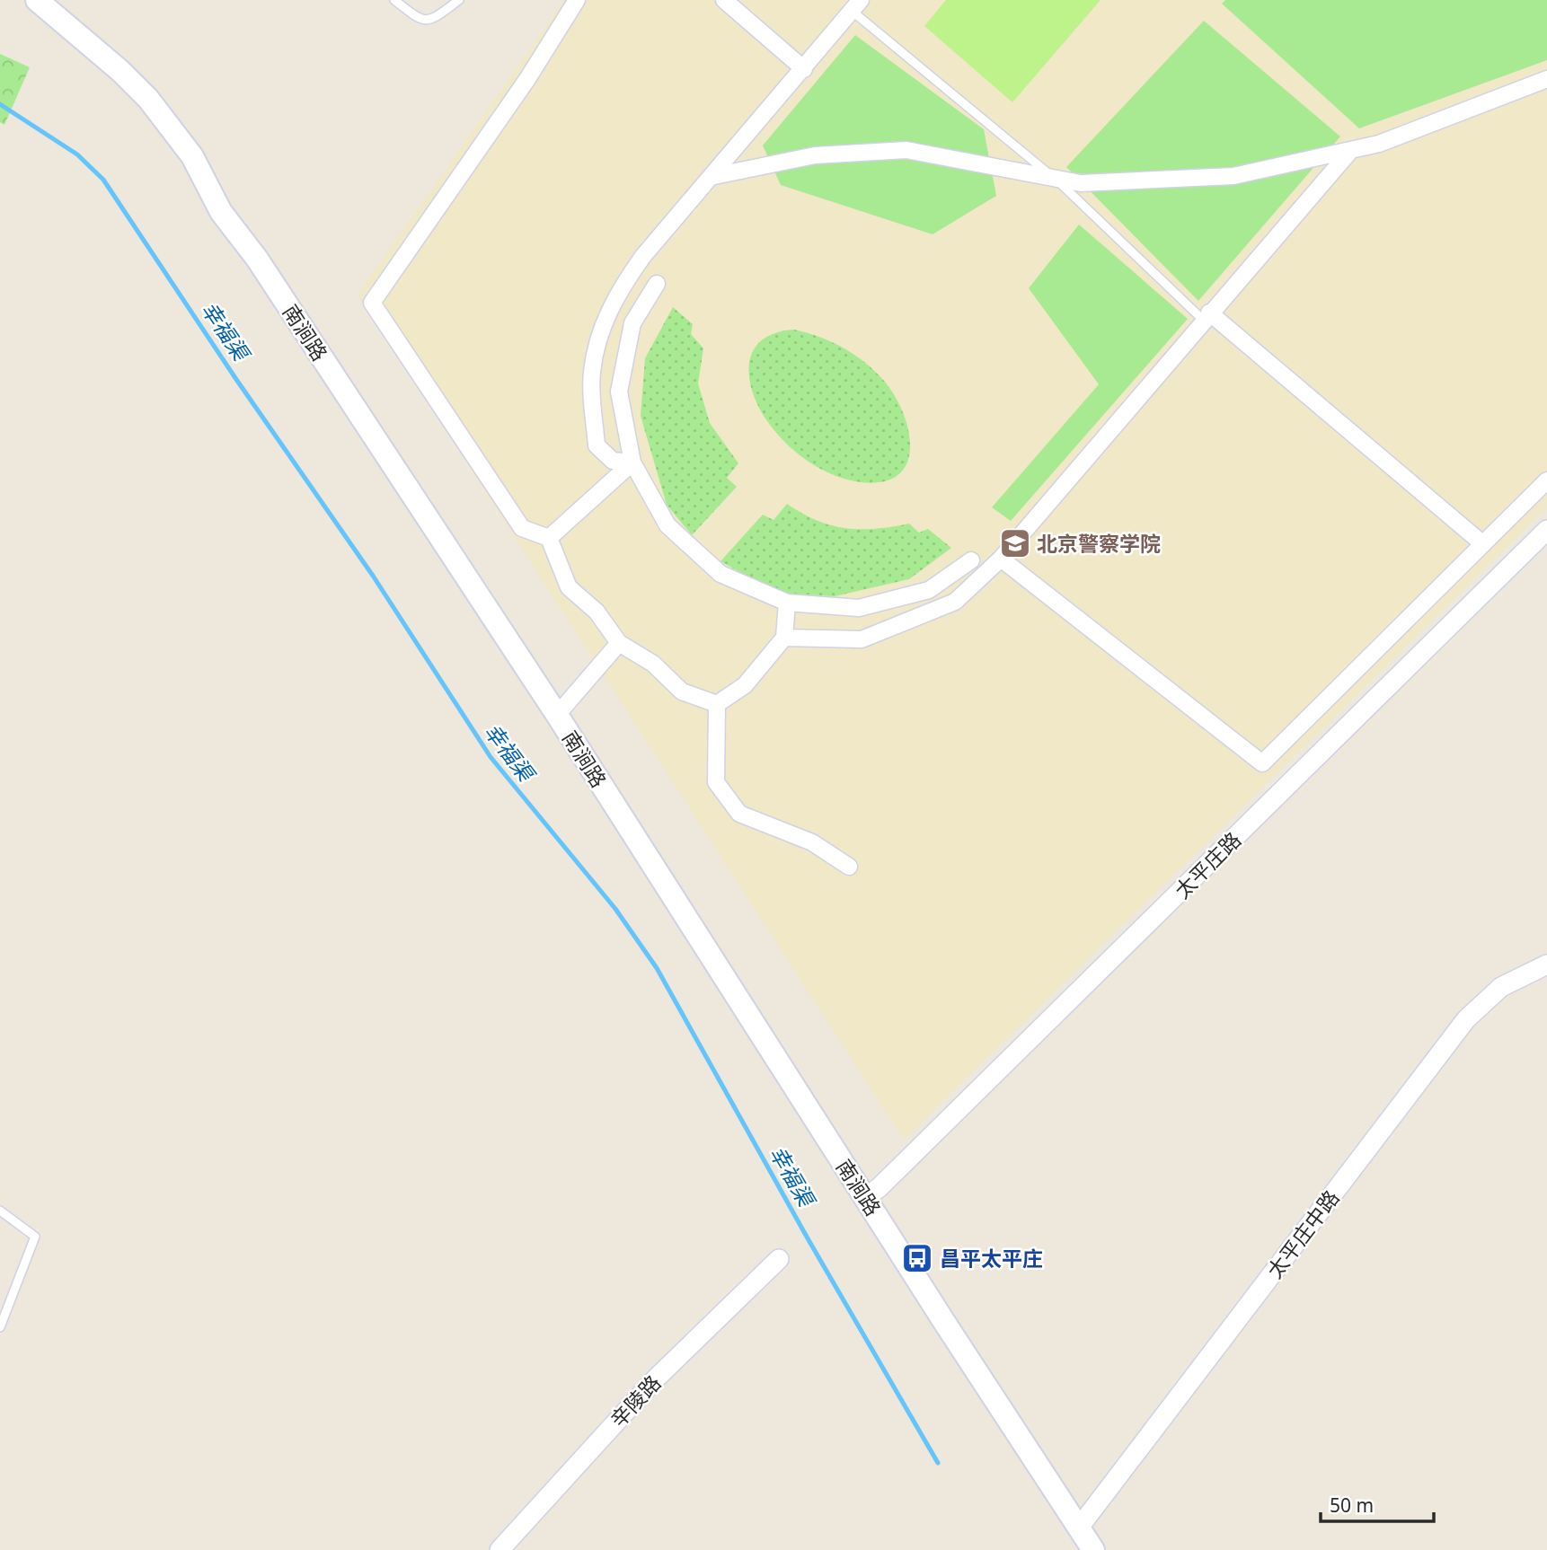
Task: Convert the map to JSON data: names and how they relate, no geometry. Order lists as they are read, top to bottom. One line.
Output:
{"streets":{"main road":["南涧路"],"street":["太平庄路","太平庄中路","辛陵路"]},"crossings":[["南涧路","太平庄路"],["南涧路","太平庄中路"]],"water":["幸福渠"],"places":{"school or university":["北京警察学院"],"bus stop":["昌平太平庄"]},"scale_bar":"50 m"}
